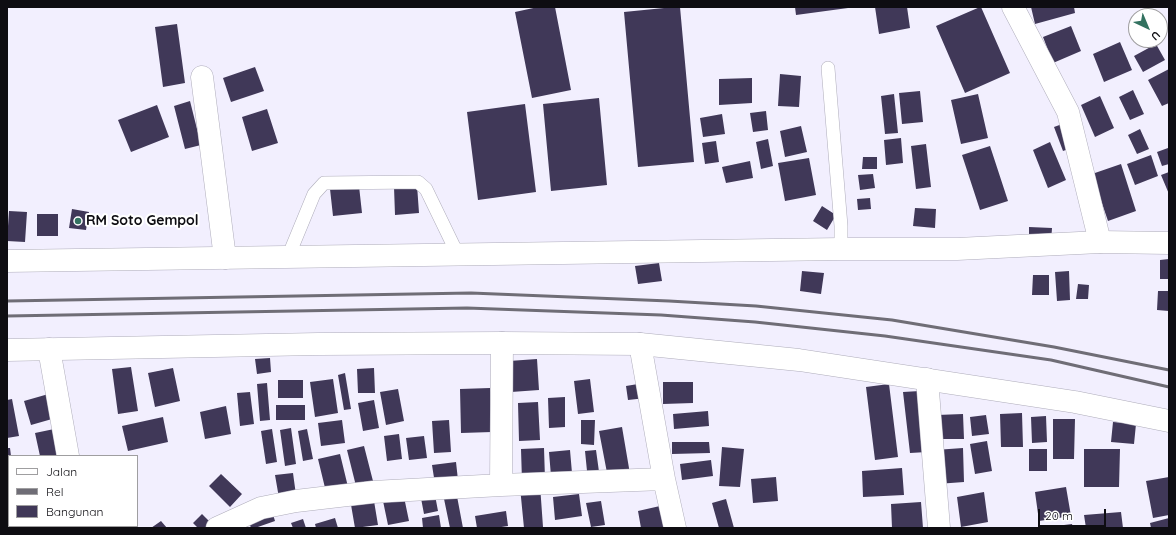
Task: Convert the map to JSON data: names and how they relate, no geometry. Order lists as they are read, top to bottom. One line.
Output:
{"places":["RM Soto Gempol"],"legend":["Jalan","Rel","Bangunan"],"scale_bar":"20 m","north":"bottom right"}
